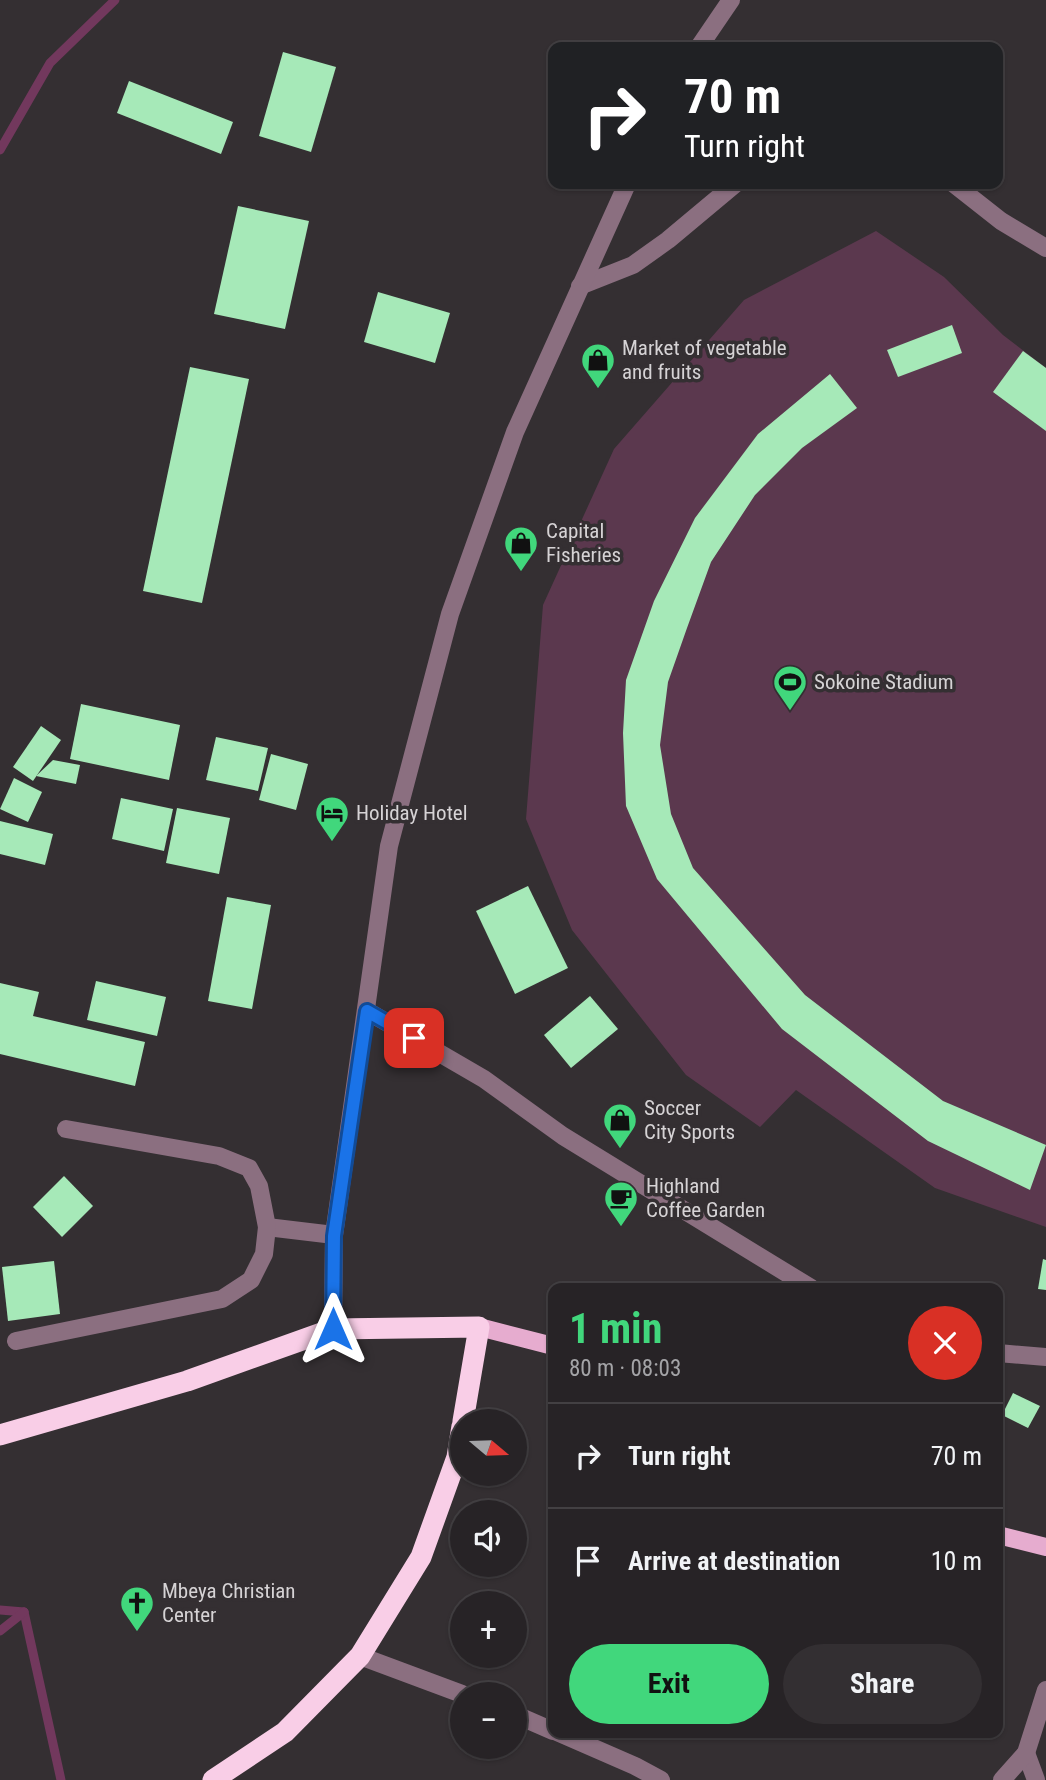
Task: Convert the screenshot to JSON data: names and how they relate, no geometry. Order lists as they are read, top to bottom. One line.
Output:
{"places":{"shop":["Market of vegetable and fruits","Capital Fisheries","Soccer City Sports"],"sports":["Sokoine Stadium"],"hotel":["Holiday Hotel"],"cafe":["Highland Coffee Garden"],"church":["Mbeya Christian Center"]},"north":"right","page":{"turn":["70 m","Turn right"],"heading":["1 min","80 m · 08:03"],"list":[{"name":"Turn right","value":"70 m"},{"name":"Arrive at destination","value":"10 m"}],"map_buttons":["+","−"],"buttons":["Exit","Share"]}}
